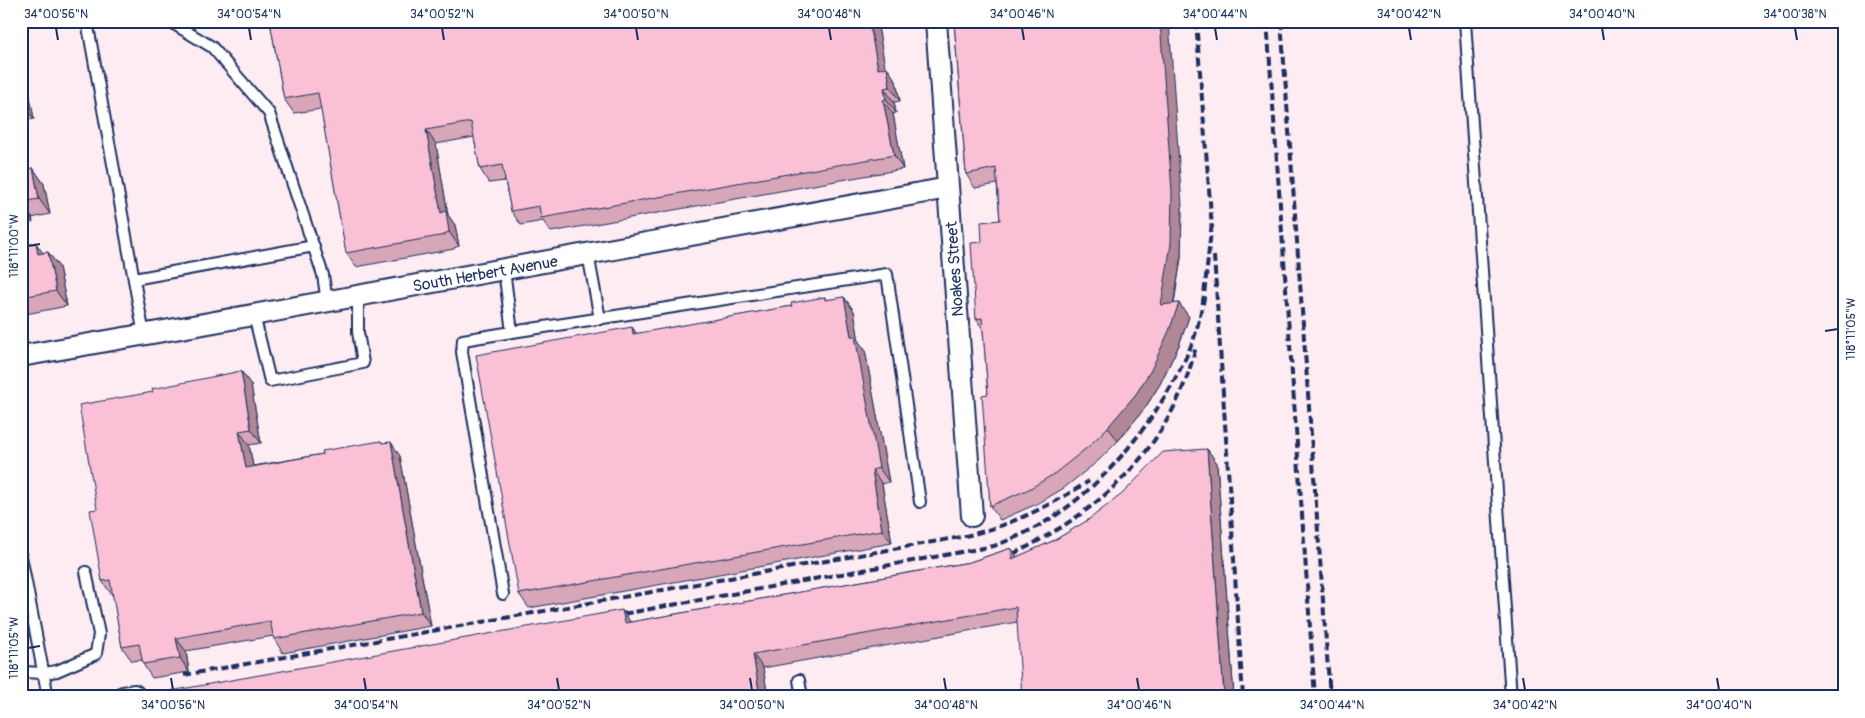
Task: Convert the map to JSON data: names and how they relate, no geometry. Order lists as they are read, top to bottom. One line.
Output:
{"streets":{"street":["Noakes Street","South Herbert Avenue"]},"crossings":[["Noakes Street","South Herbert Avenue"]],"coordinates":["34°00'56\"N","34°00'54\"N","34°00'52\"N","34°00'50\"N","34°00'48\"N","34°00'46\"N","34°00'44\"N","34°00'42\"N","34°00'40\"N","34°00'38\"N","118°11'00\"W","118°11'05\"W"]}
